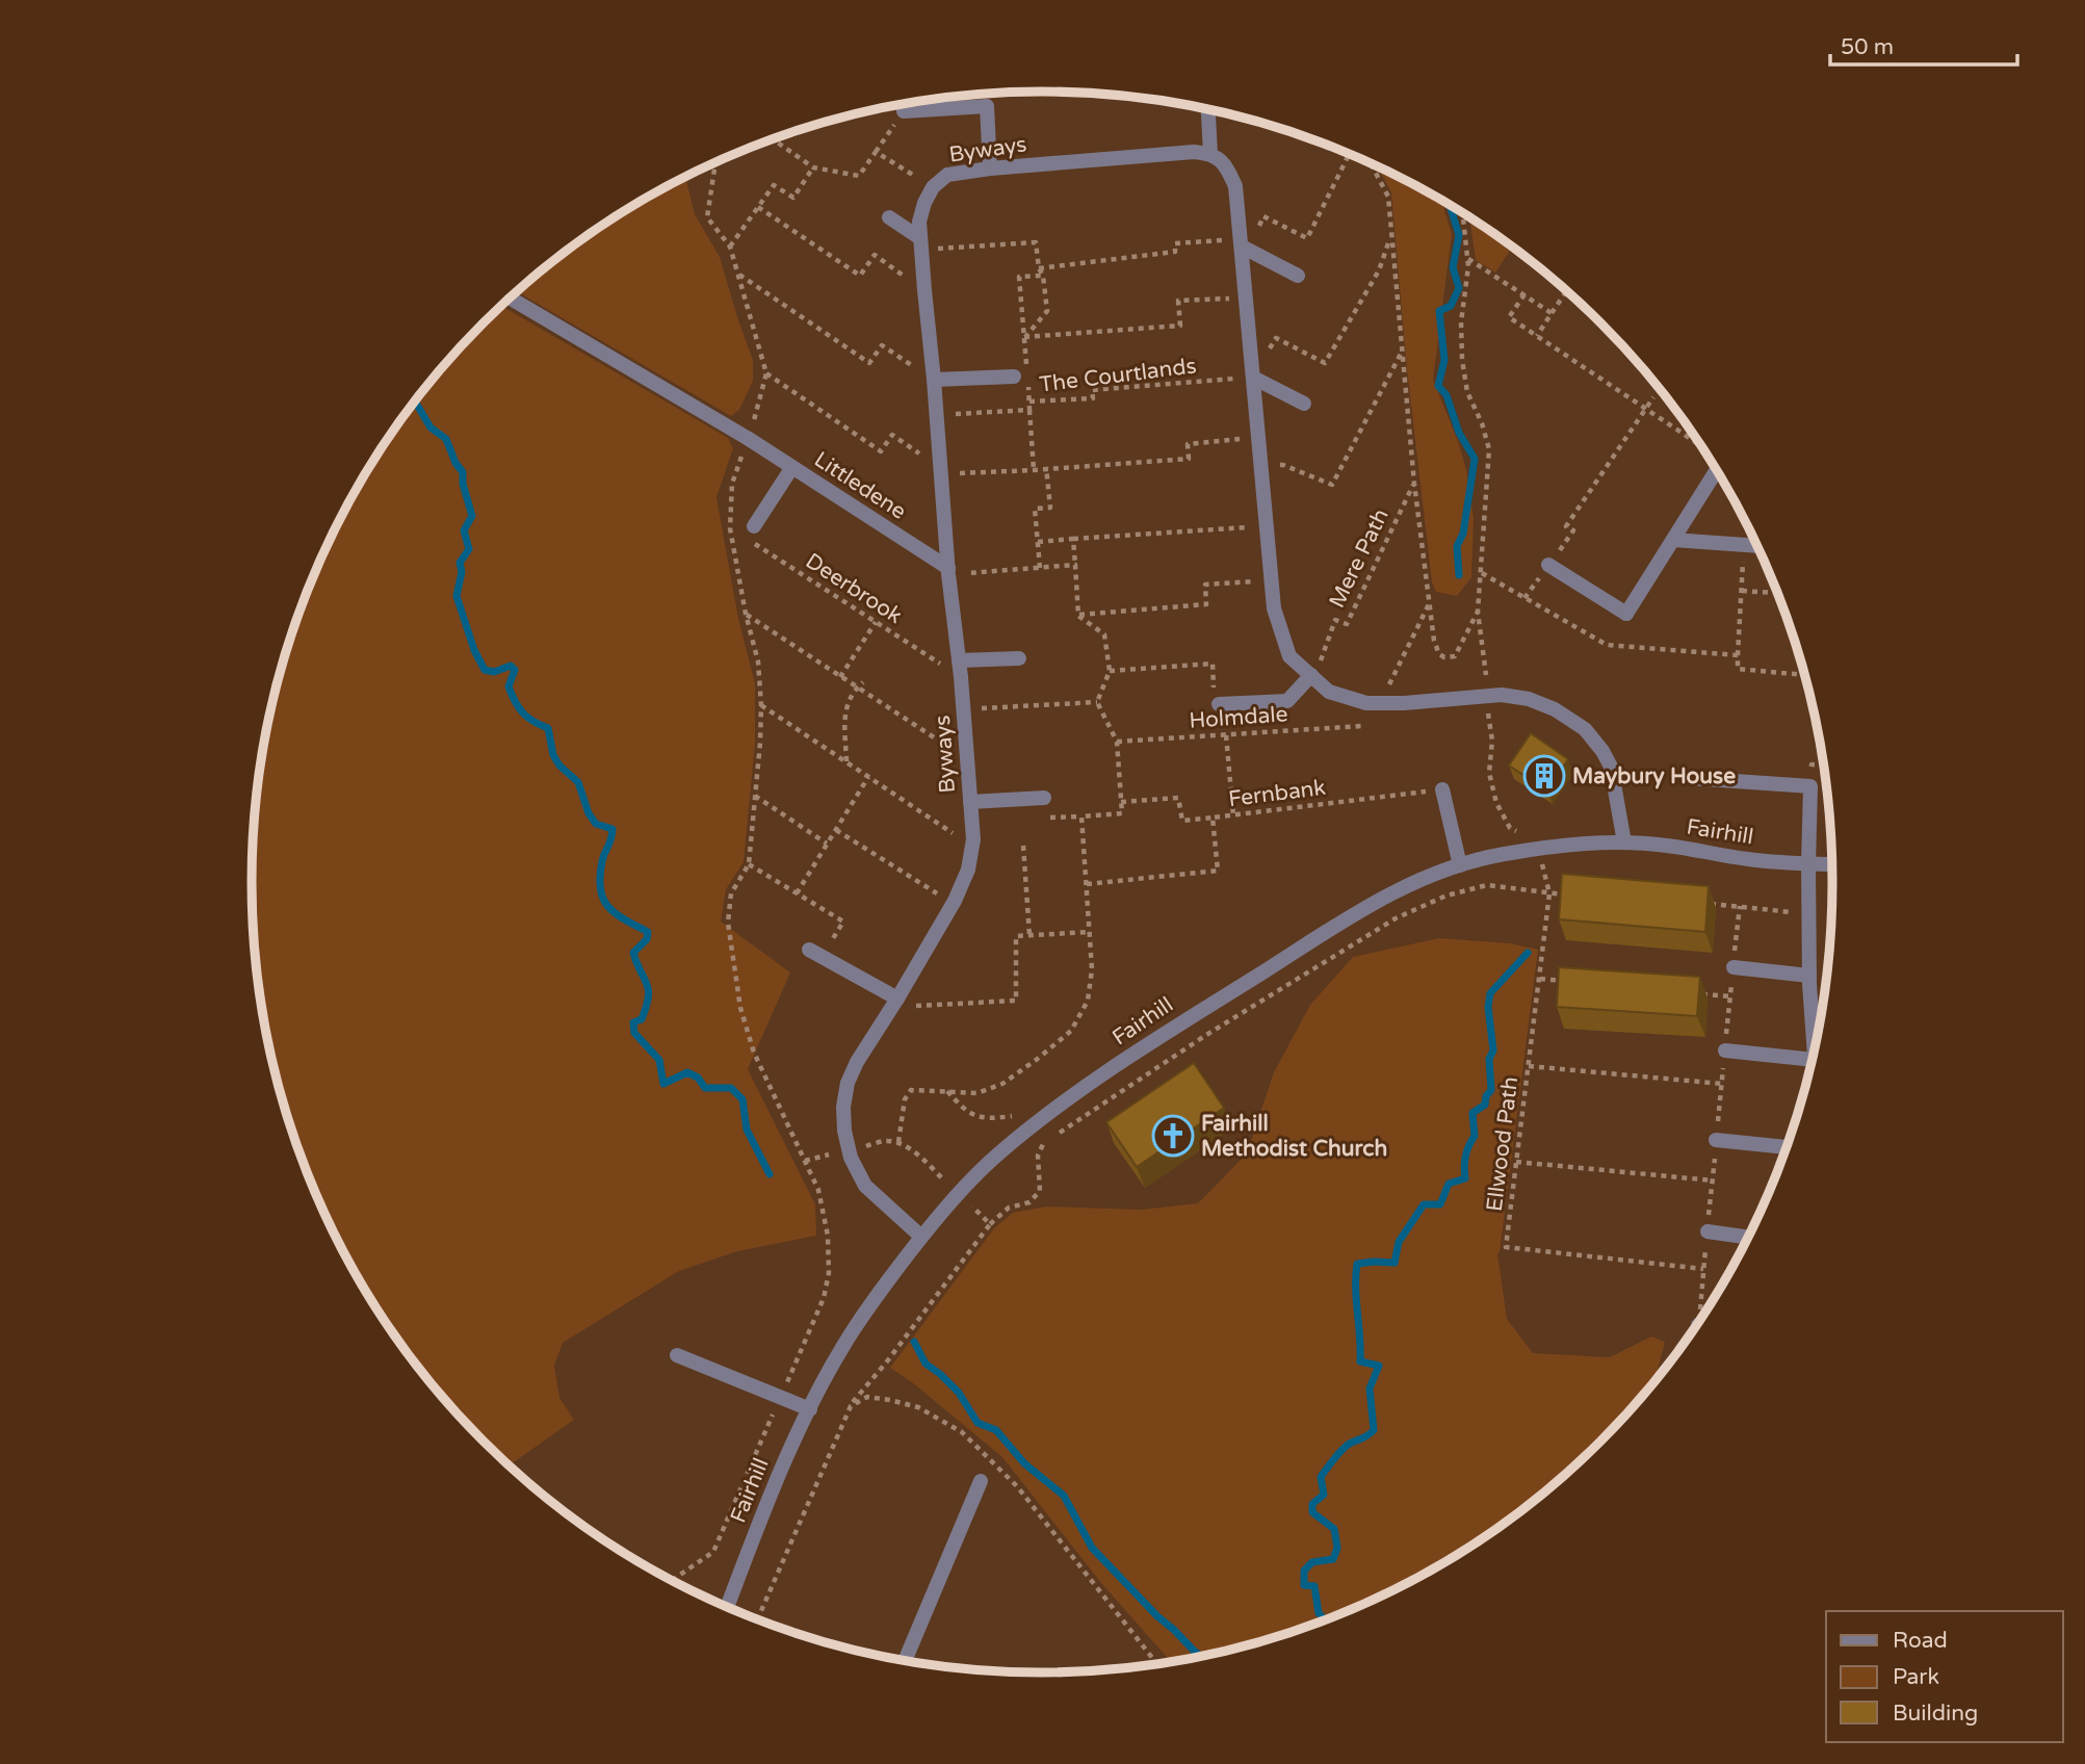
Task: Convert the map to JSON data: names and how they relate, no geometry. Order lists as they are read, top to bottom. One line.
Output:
{"streets":{"street":["Byways","Littledene","Fairhill"],"path":["The Courtlands","Mere Path","Deerbrook","Holmdale","Fernbank","Ellwood Path"]},"crossings":[["Byways","Littledene"],["Byways","Deerbrook"],["Byways","Fairhill"],["Fairhill","Ellwood Path"]],"places":{"building":["Maybury House"],"church":["Fairhill Methodist Church"]},"legend":["Road","Park","Building"],"scale_bar":"50 m"}
